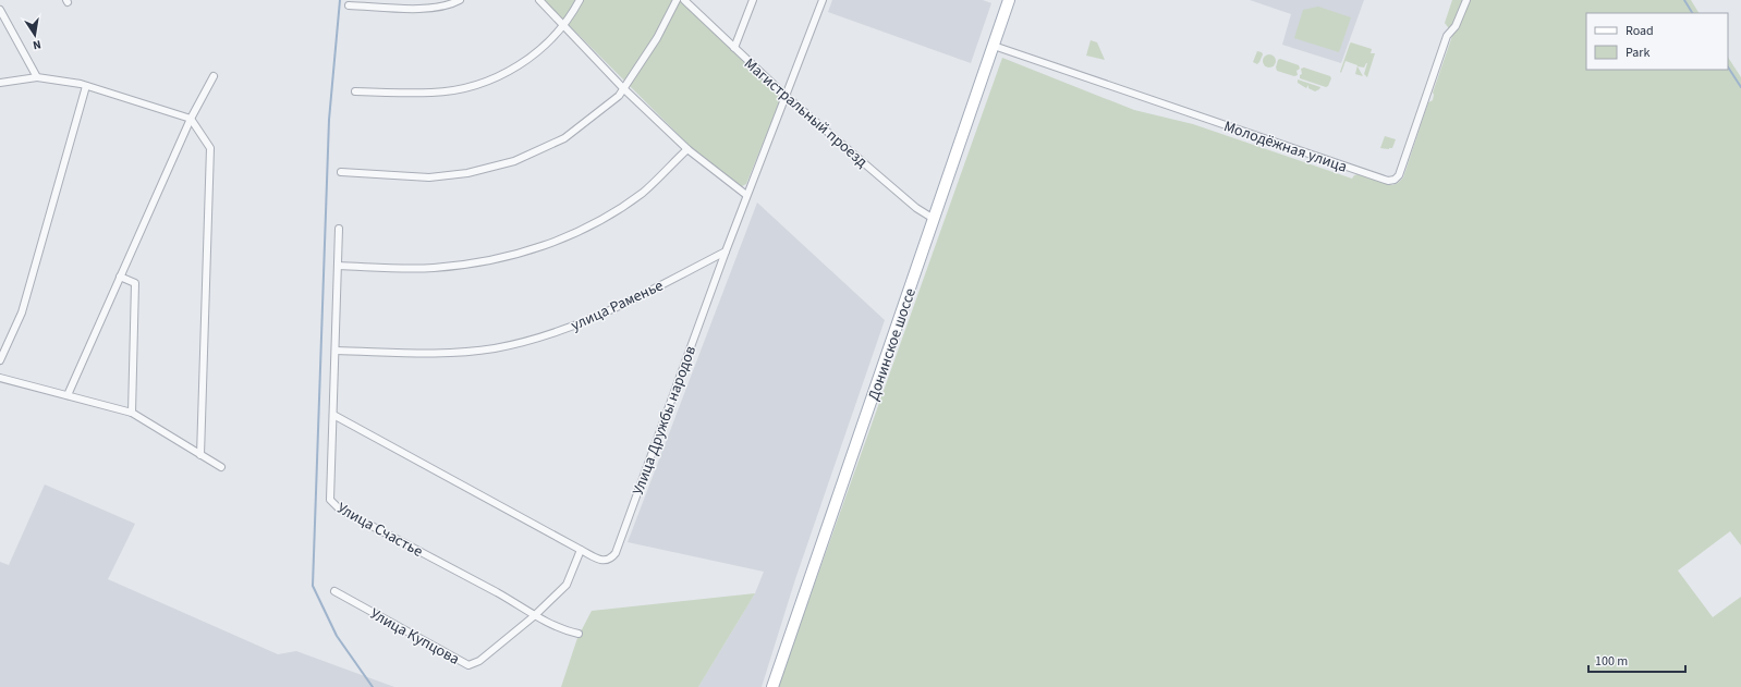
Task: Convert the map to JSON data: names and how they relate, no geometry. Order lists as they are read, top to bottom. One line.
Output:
{"streets":{"main road":["Донинское шоссе"],"street":["Магистральный проезд","Молодёжная улица","улица Раменье","Улица Дружбы народов","Улица Счастье","Улица Купцова"]},"crossings":[["Магистральный проезд","Донинское шоссе"],["Молодёжная улица","Донинское шоссе"],["улица Раменье","Улица Дружбы народов"],["улица Раменье","Улица Счастье"],["Улица Дружбы народов","Улица Счастье"],["Улица Счастье","Улица Купцова"]],"legend":["Road","Park"],"scale_bar":"100 m","north":"bottom"}
